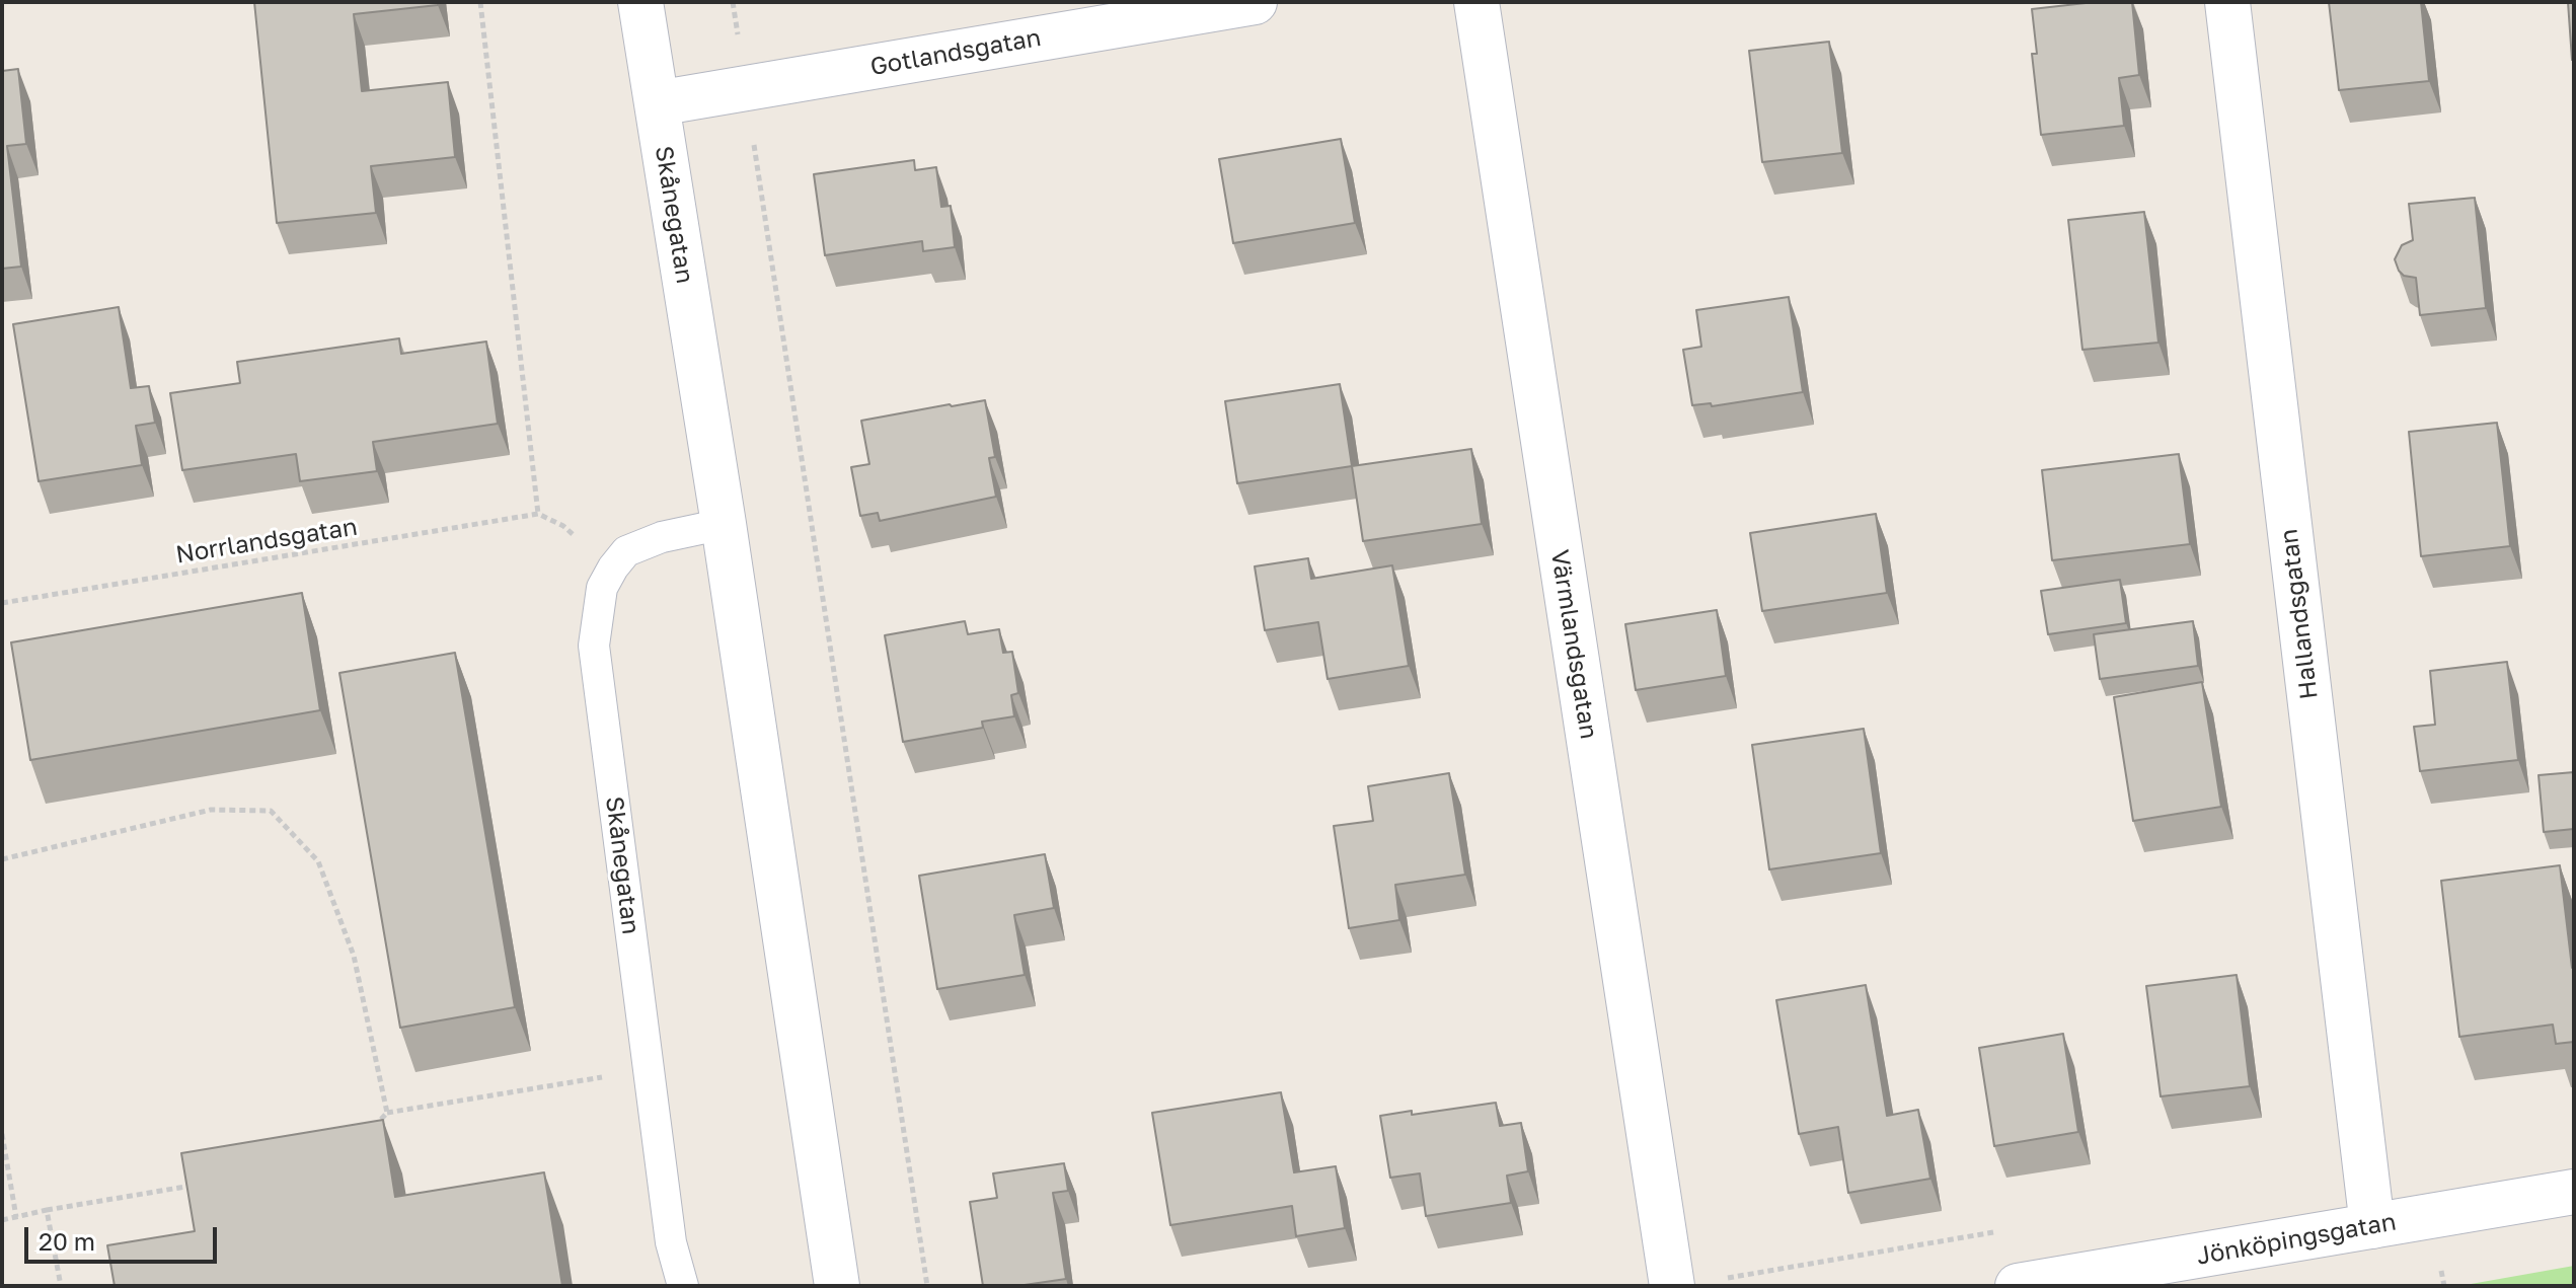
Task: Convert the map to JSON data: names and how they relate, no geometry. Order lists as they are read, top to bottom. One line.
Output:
{"streets":{"street":["Gotlandsgatan","Skånegatan","Hallandsgatan","Värmlandsgatan","Jönköpingsgatan"],"path":["Norrlandsgatan"]},"crossings":[["Gotlandsgatan","Skånegatan"],["Hallandsgatan","Jönköpingsgatan"]],"scale_bar":"20 m"}
